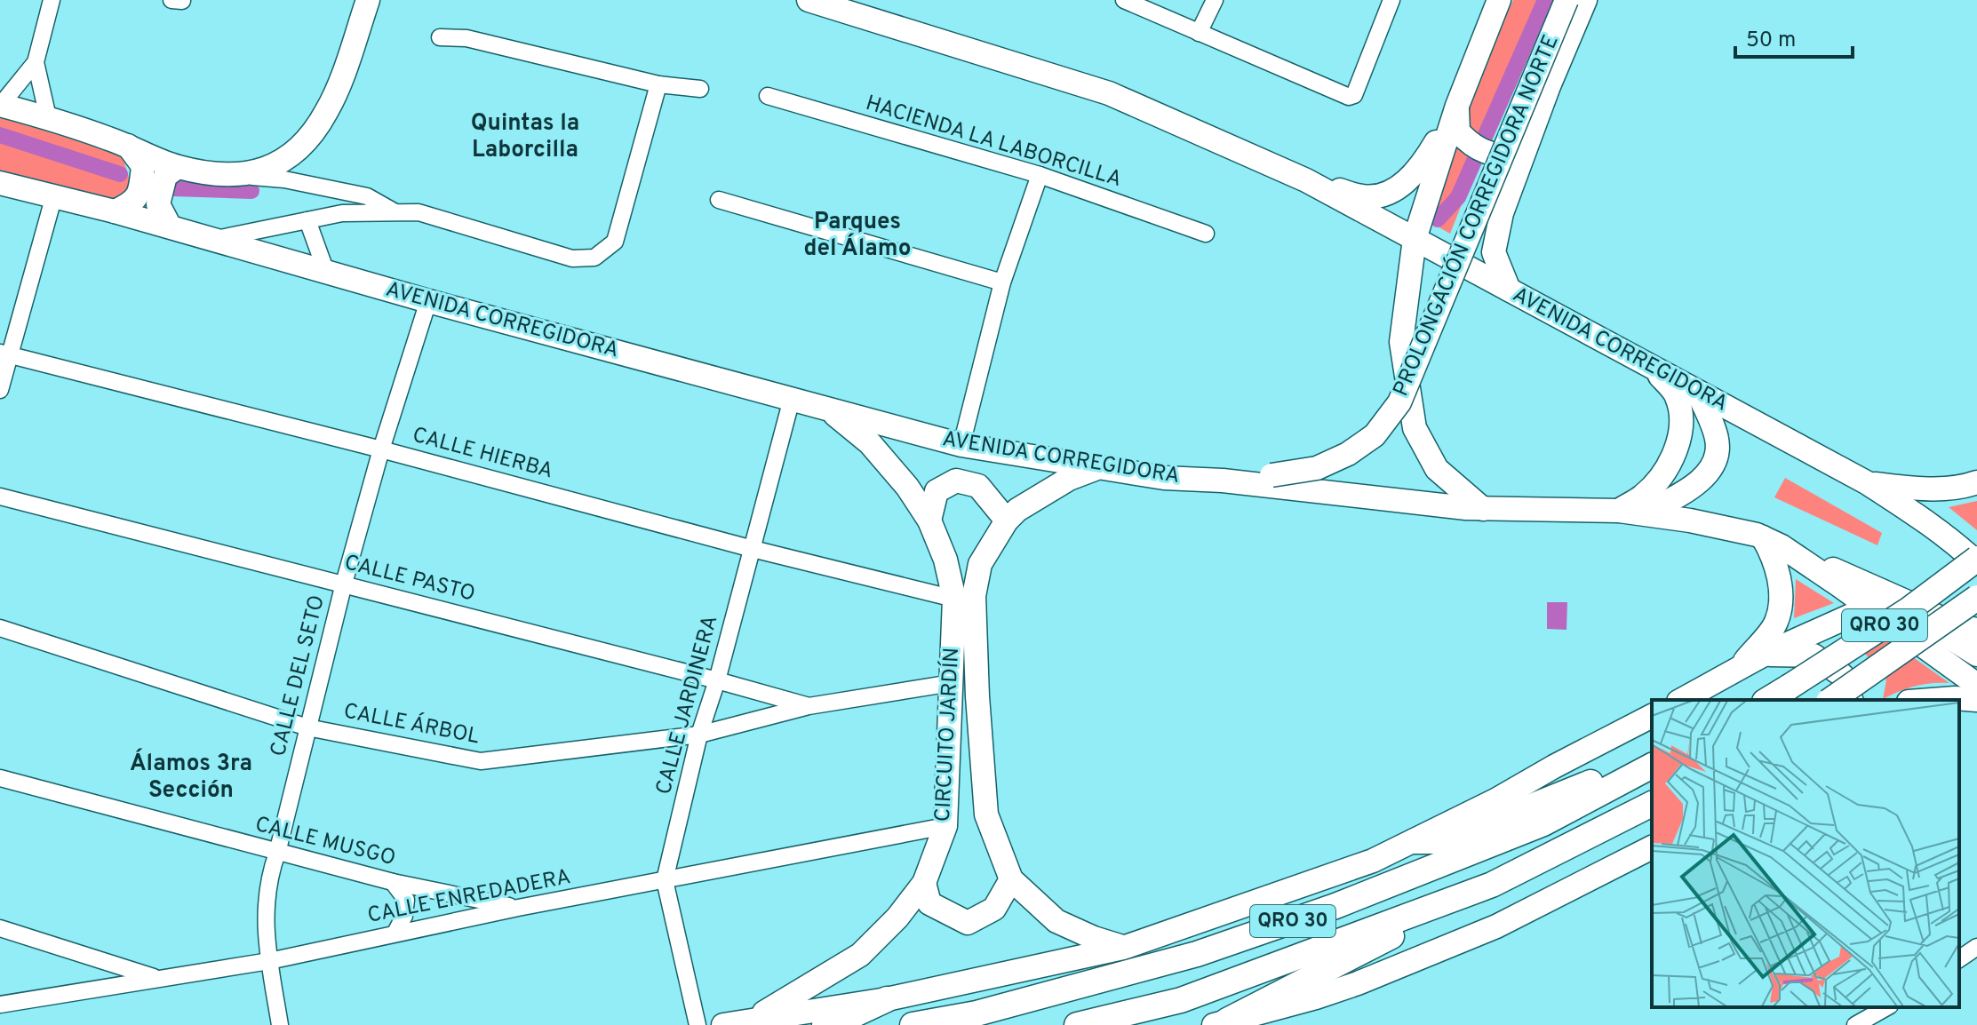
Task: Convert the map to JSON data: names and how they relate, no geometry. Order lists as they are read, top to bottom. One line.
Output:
{"streets":{"main road":["PROLONGACIÓN CORREGIDORA NORTE","AVENIDA CORREGIDORA","QRO 30","CIRCUITO JARDÍN"],"street":["HACIENDA LA LABORCILLA","CALLE HIERBA","CALLE PASTO","CALLE DEL SETO","CALLE JARDINERA","CALLE ÁRBOL","CALLE MUSGO","CALLE ENREDADERA"]},"crossings":[["PROLONGACIÓN CORREGIDORA NORTE","AVENIDA CORREGIDORA"],["AVENIDA CORREGIDORA","QRO 30"],["AVENIDA CORREGIDORA","CALLE DEL SETO"],["AVENIDA CORREGIDORA","CALLE JARDINERA"],["AVENIDA CORREGIDORA","CIRCUITO JARDÍN"],["CALLE HIERBA","CALLE DEL SETO"],["CALLE HIERBA","CALLE JARDINERA"],["CALLE HIERBA","CIRCUITO JARDÍN"],["CALLE PASTO","CALLE DEL SETO"],["CALLE PASTO","CALLE JARDINERA"],["CALLE PASTO","CALLE ÁRBOL"],["CALLE DEL SETO","CALLE ÁRBOL"],["CALLE DEL SETO","CALLE MUSGO"],["CALLE DEL SETO","CALLE ENREDADERA"],["CALLE JARDINERA","CALLE ÁRBOL"],["CALLE JARDINERA","CALLE ENREDADERA"],["CALLE ÁRBOL","CIRCUITO JARDÍN"],["CIRCUITO JARDÍN","CALLE ENREDADERA"],["CALLE MUSGO","CALLE ENREDADERA"]],"districts":["Quintas la Laborcilla","Parques del Álamo","Álamos 3ra Sección"],"scale_bar":"50 m"}
